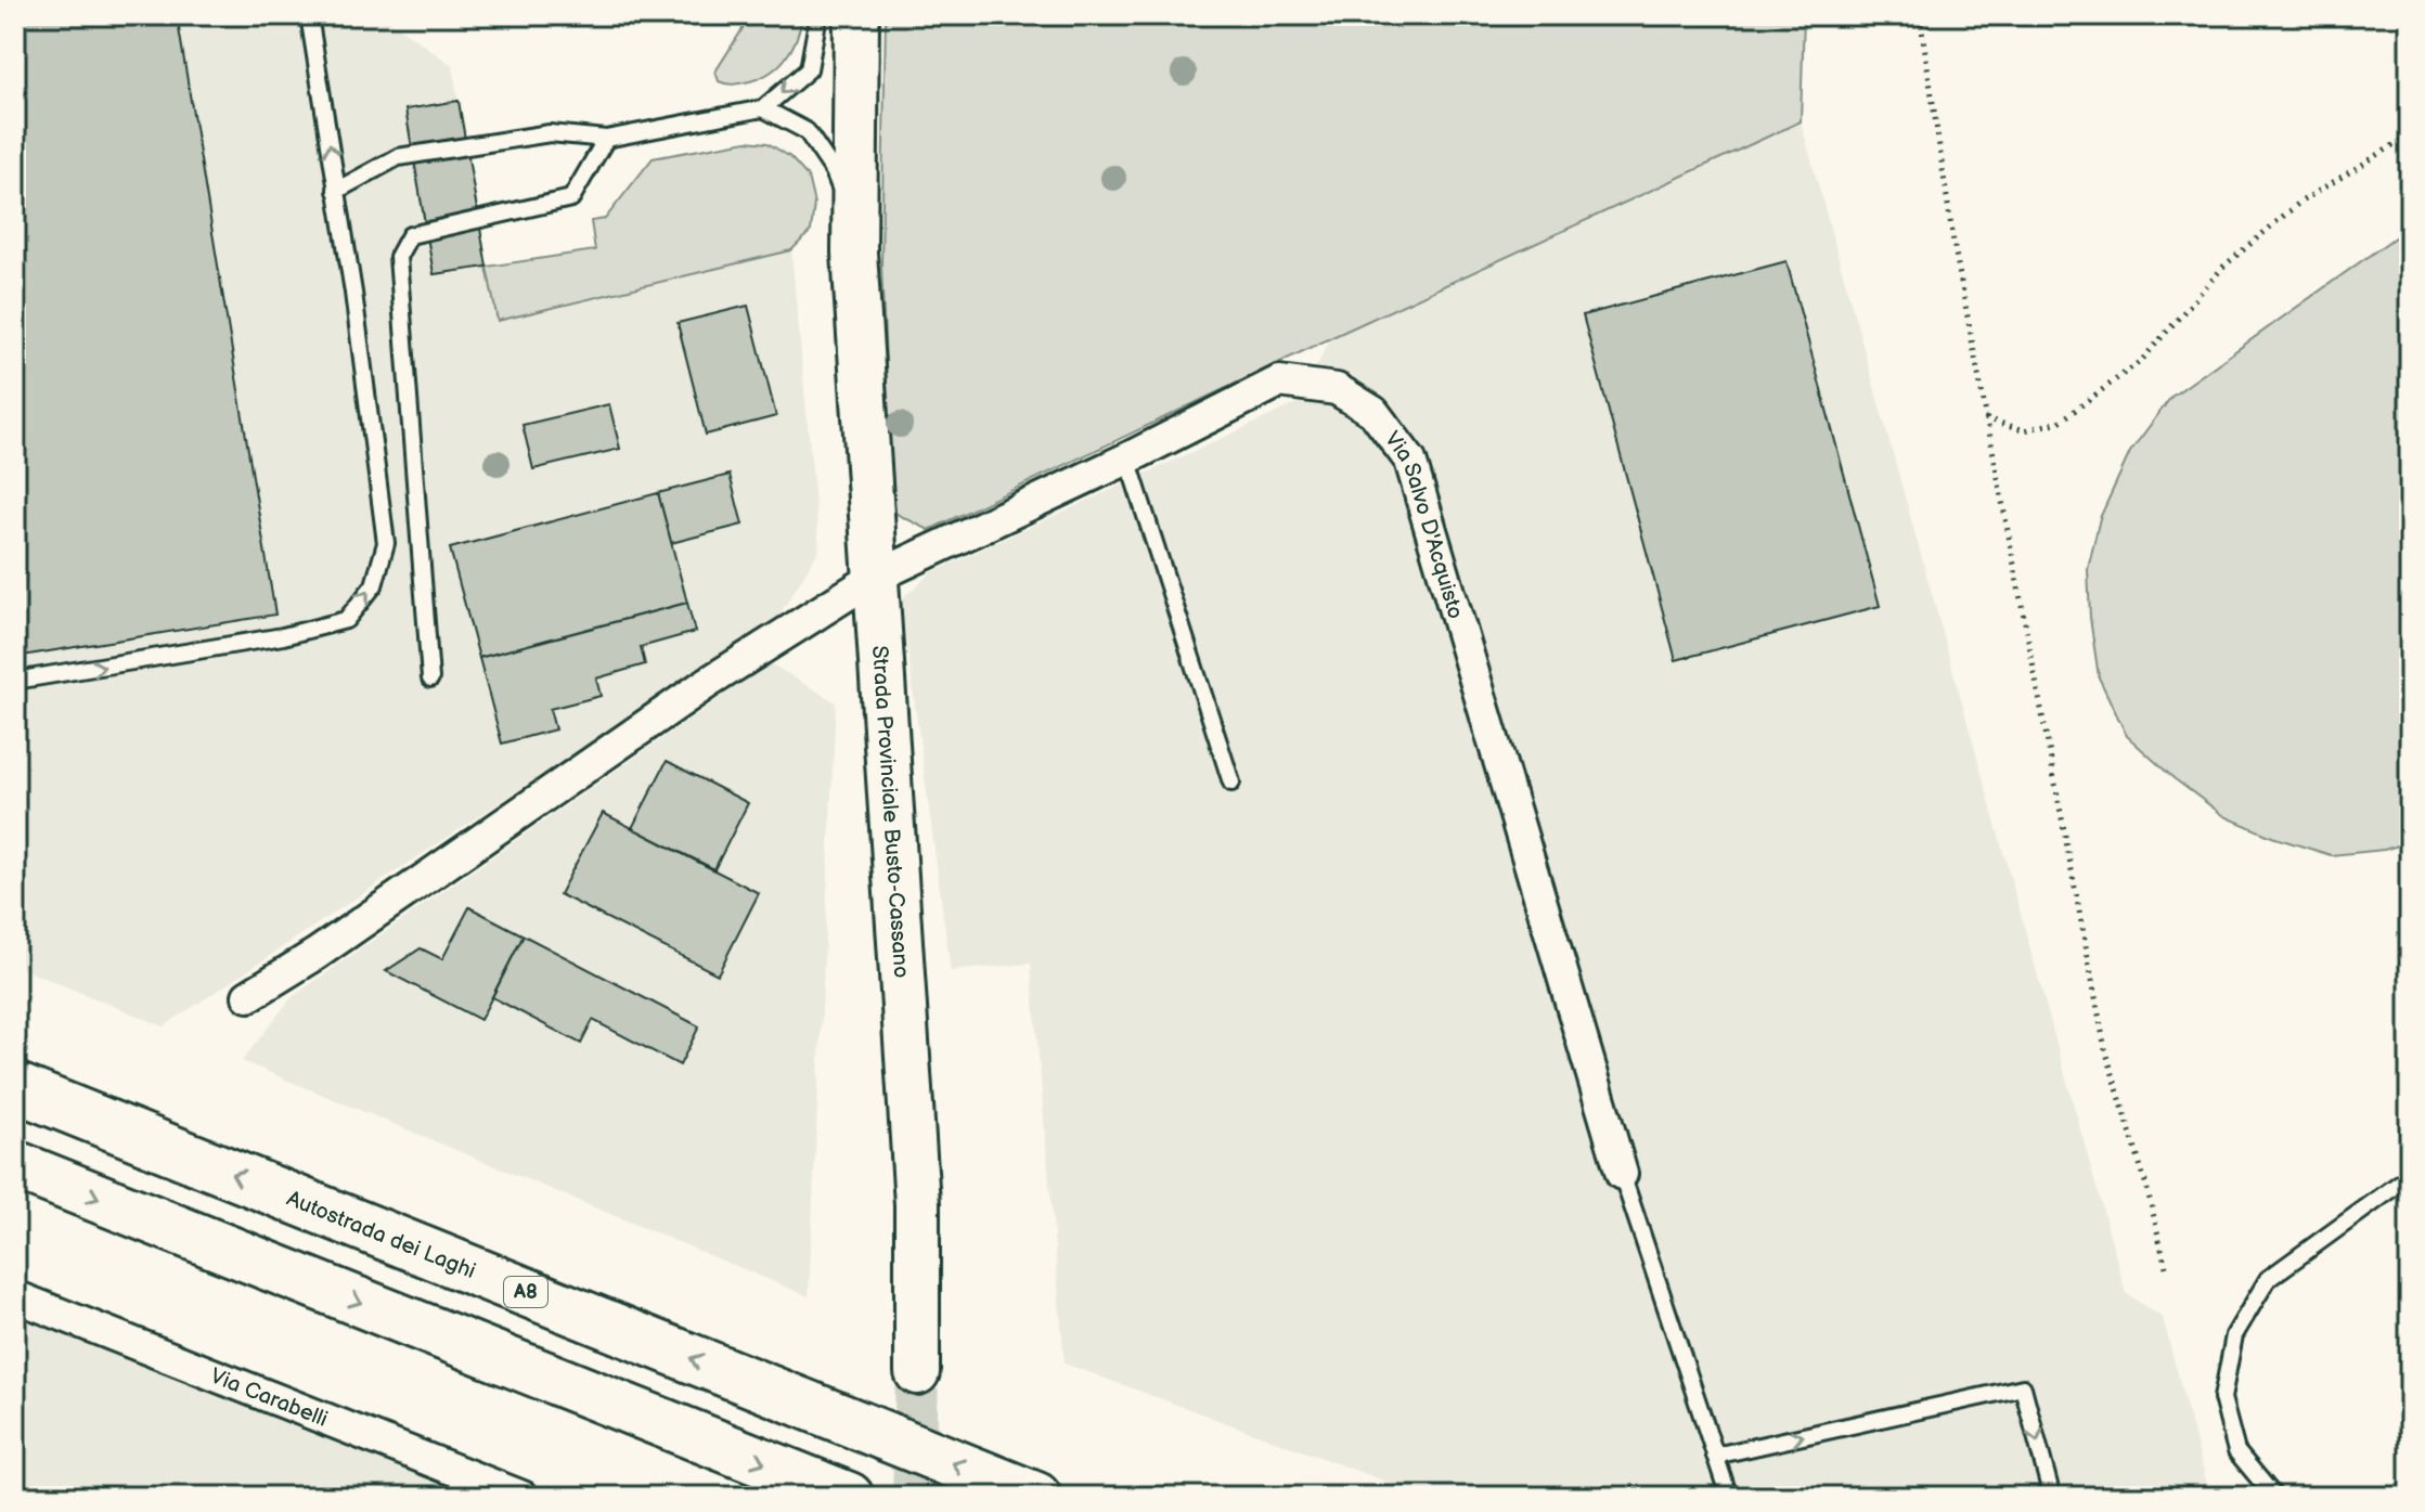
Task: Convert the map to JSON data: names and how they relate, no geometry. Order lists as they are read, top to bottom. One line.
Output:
{"streets":{"highway":["Autostrada dei Laghi","A8"],"main road":["Strada Provinciale Busto-Cassano"],"street":["Via Salvo D'Acquisto","Via Carabelli"]},"crossings":[["Via Salvo D'Acquisto","Strada Provinciale Busto-Cassano"]]}
